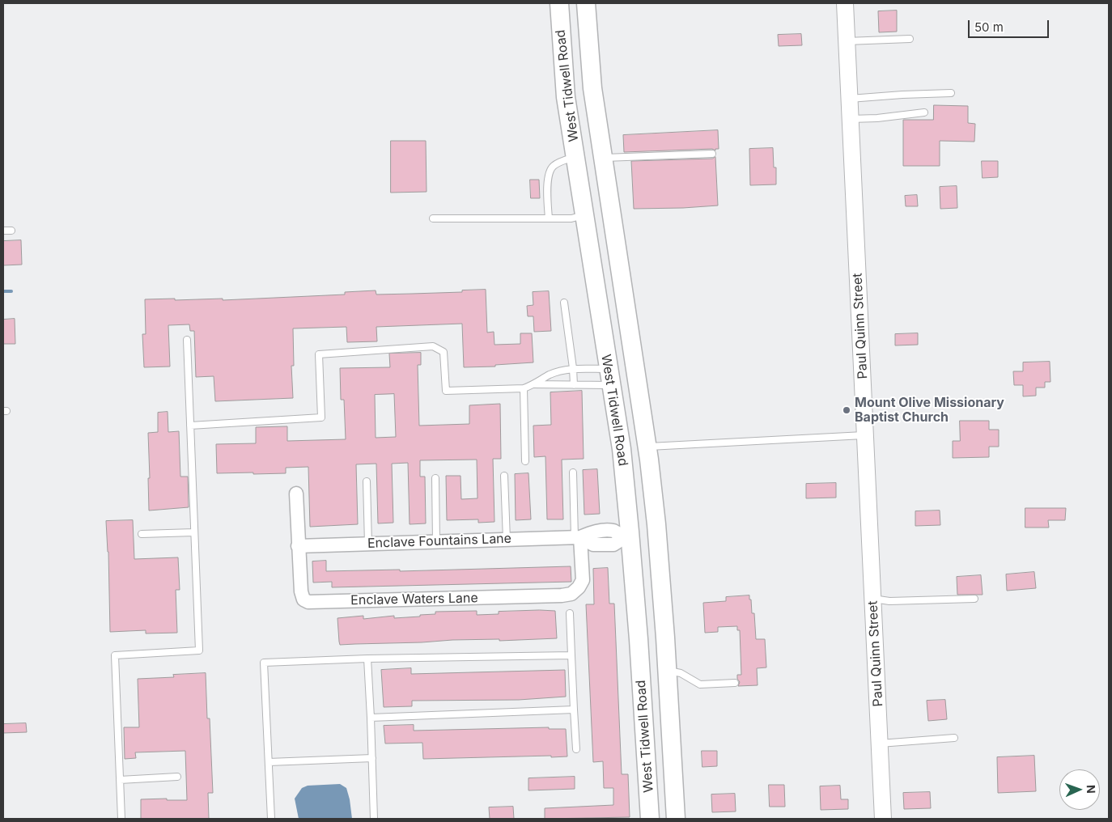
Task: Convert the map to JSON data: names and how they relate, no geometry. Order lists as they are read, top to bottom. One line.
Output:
{"streets":{"main road":["West Tidwell Road"],"street":["Paul Quinn Street","Enclave Fountains Lane","Enclave Waters Lane"]},"crossings":[["West Tidwell Road","Enclave Fountains Lane"],["Enclave Fountains Lane","Enclave Waters Lane"]],"places":["Mount Olive Missionary Baptist Church"],"scale_bar":"50 m","north":"right"}
